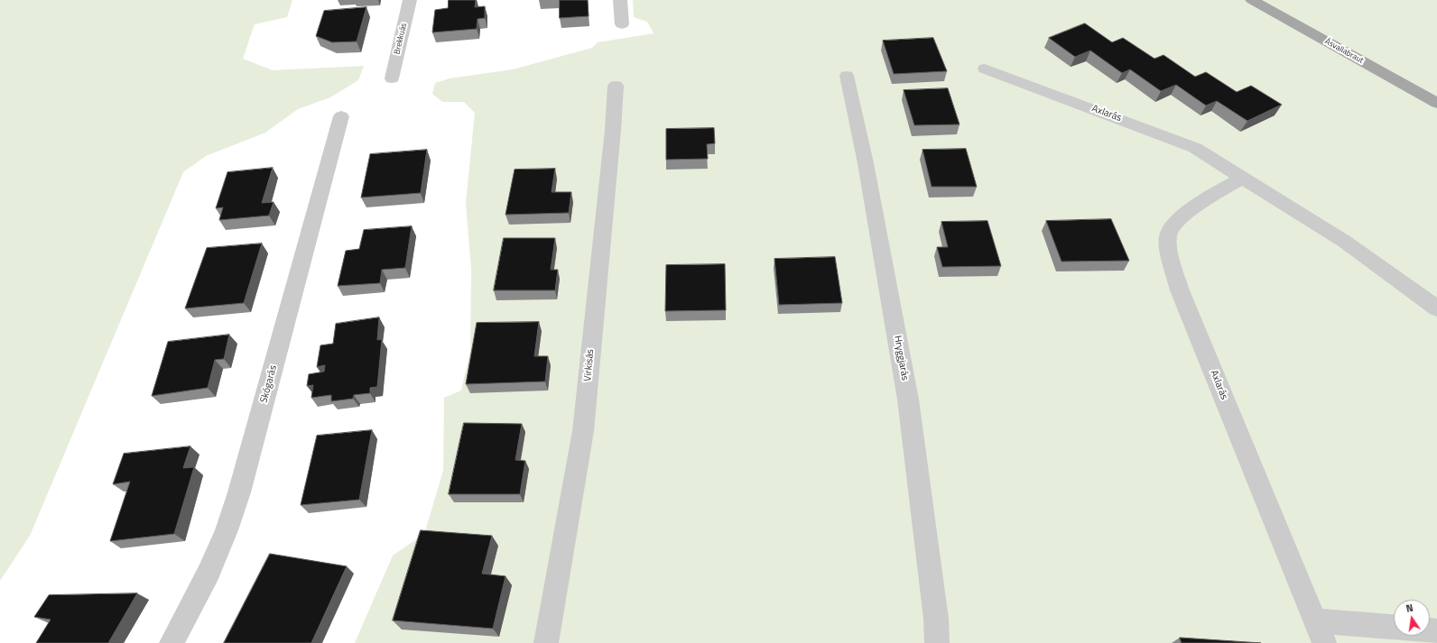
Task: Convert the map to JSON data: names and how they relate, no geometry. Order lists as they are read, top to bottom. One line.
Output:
{"streets":{"main road":["Ásvallabraut"],"street":["Brekkuás","Axlarás","Hryggjarás","Virkisás","Skógarás"]},"north":"top"}
